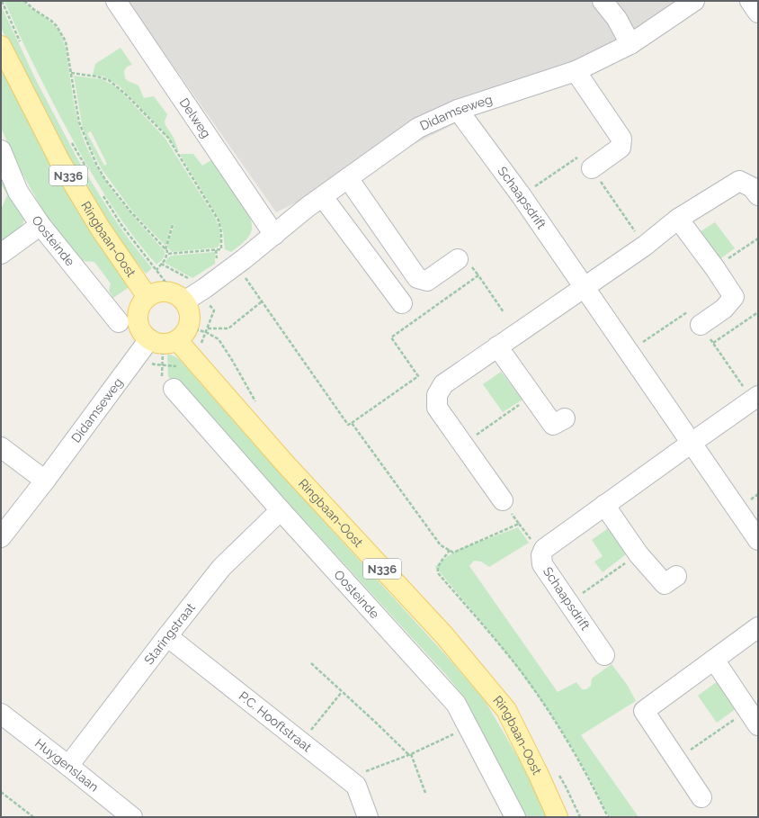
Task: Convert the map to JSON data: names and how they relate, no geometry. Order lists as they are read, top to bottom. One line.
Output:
{"streets":{"main road":["N336","Ringbaan-Oost"],"street":["Didamseweg","Delweg","Schaapsdrift","Oosteinde","Staringstraat","P.C. Hooftstraat","Huygenslaan"]},"crossings":[["Didamseweg","Delweg"],["Didamseweg","N336"],["Didamseweg","Schaapsdrift"],["Didamseweg","Ringbaan-Oost"],["N336","Ringbaan-Oost"],["Oosteinde","Staringstraat"],["Staringstraat","P.C. Hooftstraat"],["Staringstraat","Huygenslaan"]]}
